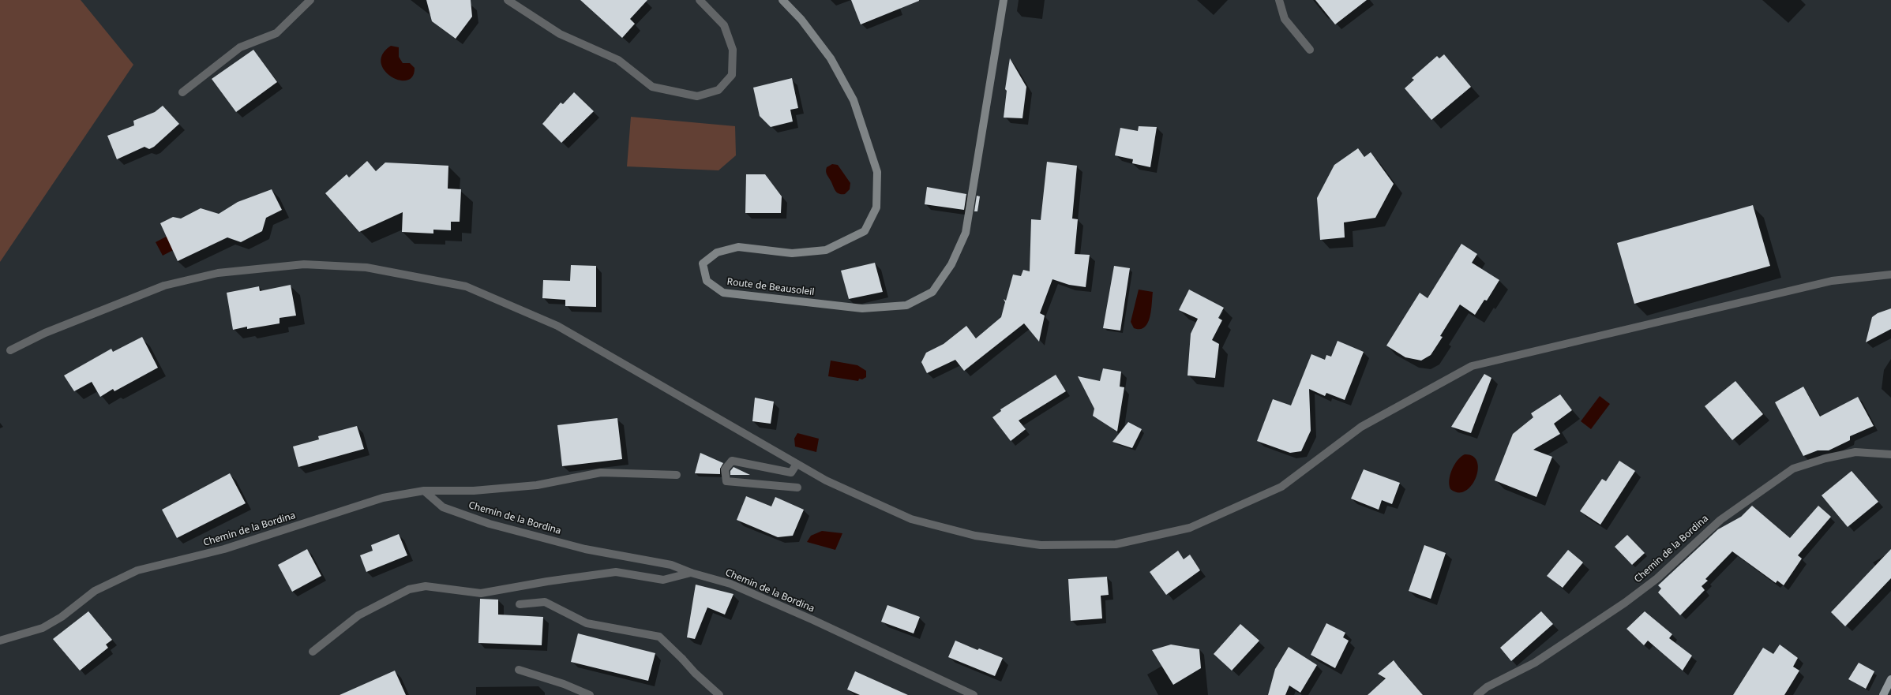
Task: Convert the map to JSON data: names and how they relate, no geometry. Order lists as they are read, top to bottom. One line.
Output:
{"streets":{"street":["Route de Beausoleil","Chemin de la Bordina"]}}
